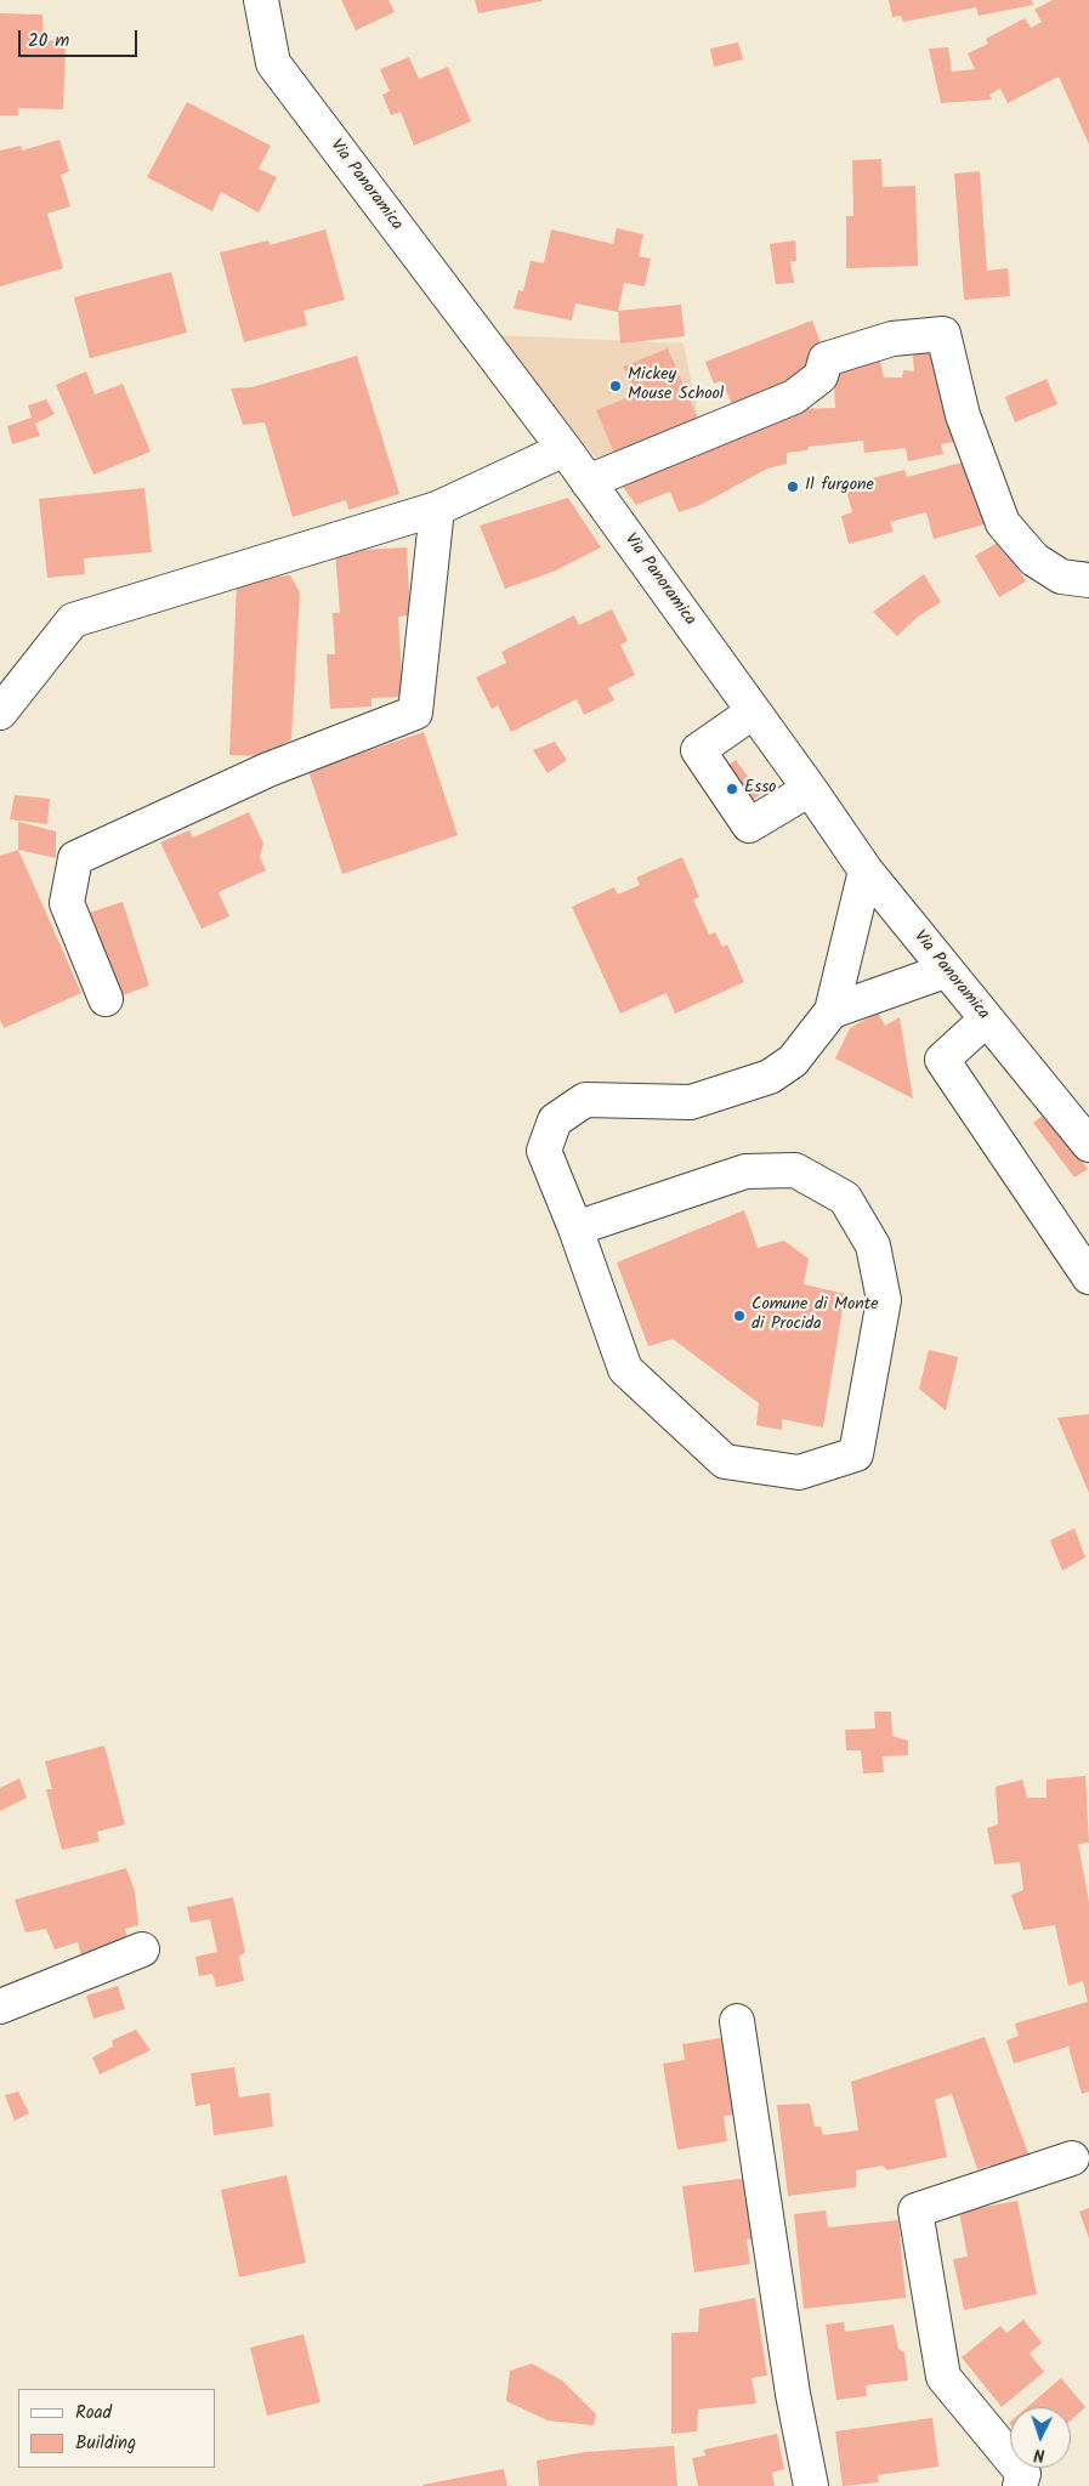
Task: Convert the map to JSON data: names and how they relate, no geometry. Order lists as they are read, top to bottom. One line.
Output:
{"streets":{"street":["Via Panoramica"]},"places":["Mickey Mouse School","Il furgone","Esso","Comune di Monte di Procida"],"legend":["Road","Building"],"scale_bar":"20 m","north":"bottom"}
